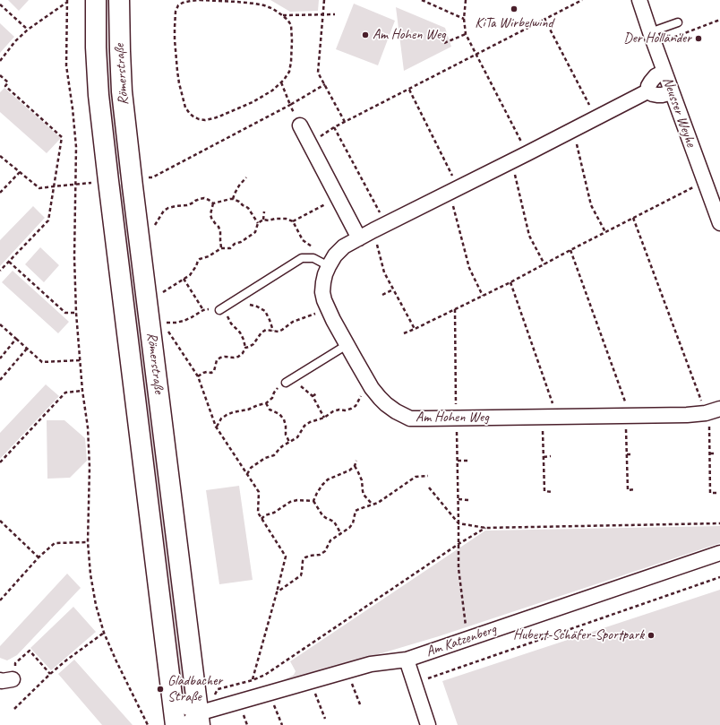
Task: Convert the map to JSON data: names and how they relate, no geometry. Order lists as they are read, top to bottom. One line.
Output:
{"streets":{"main road":["Römerstraße"],"street":["Neusser Weyhe","Am Hohen Weg","Am Katzenberg"]},"crossings":[["Römerstraße","Am Katzenberg"]],"places":["KiTa Wirbelwind","Am Hohen Weg","Der Holländer","Hubert-Schäfer-Sportpark","Gladbacher Straße"]}
